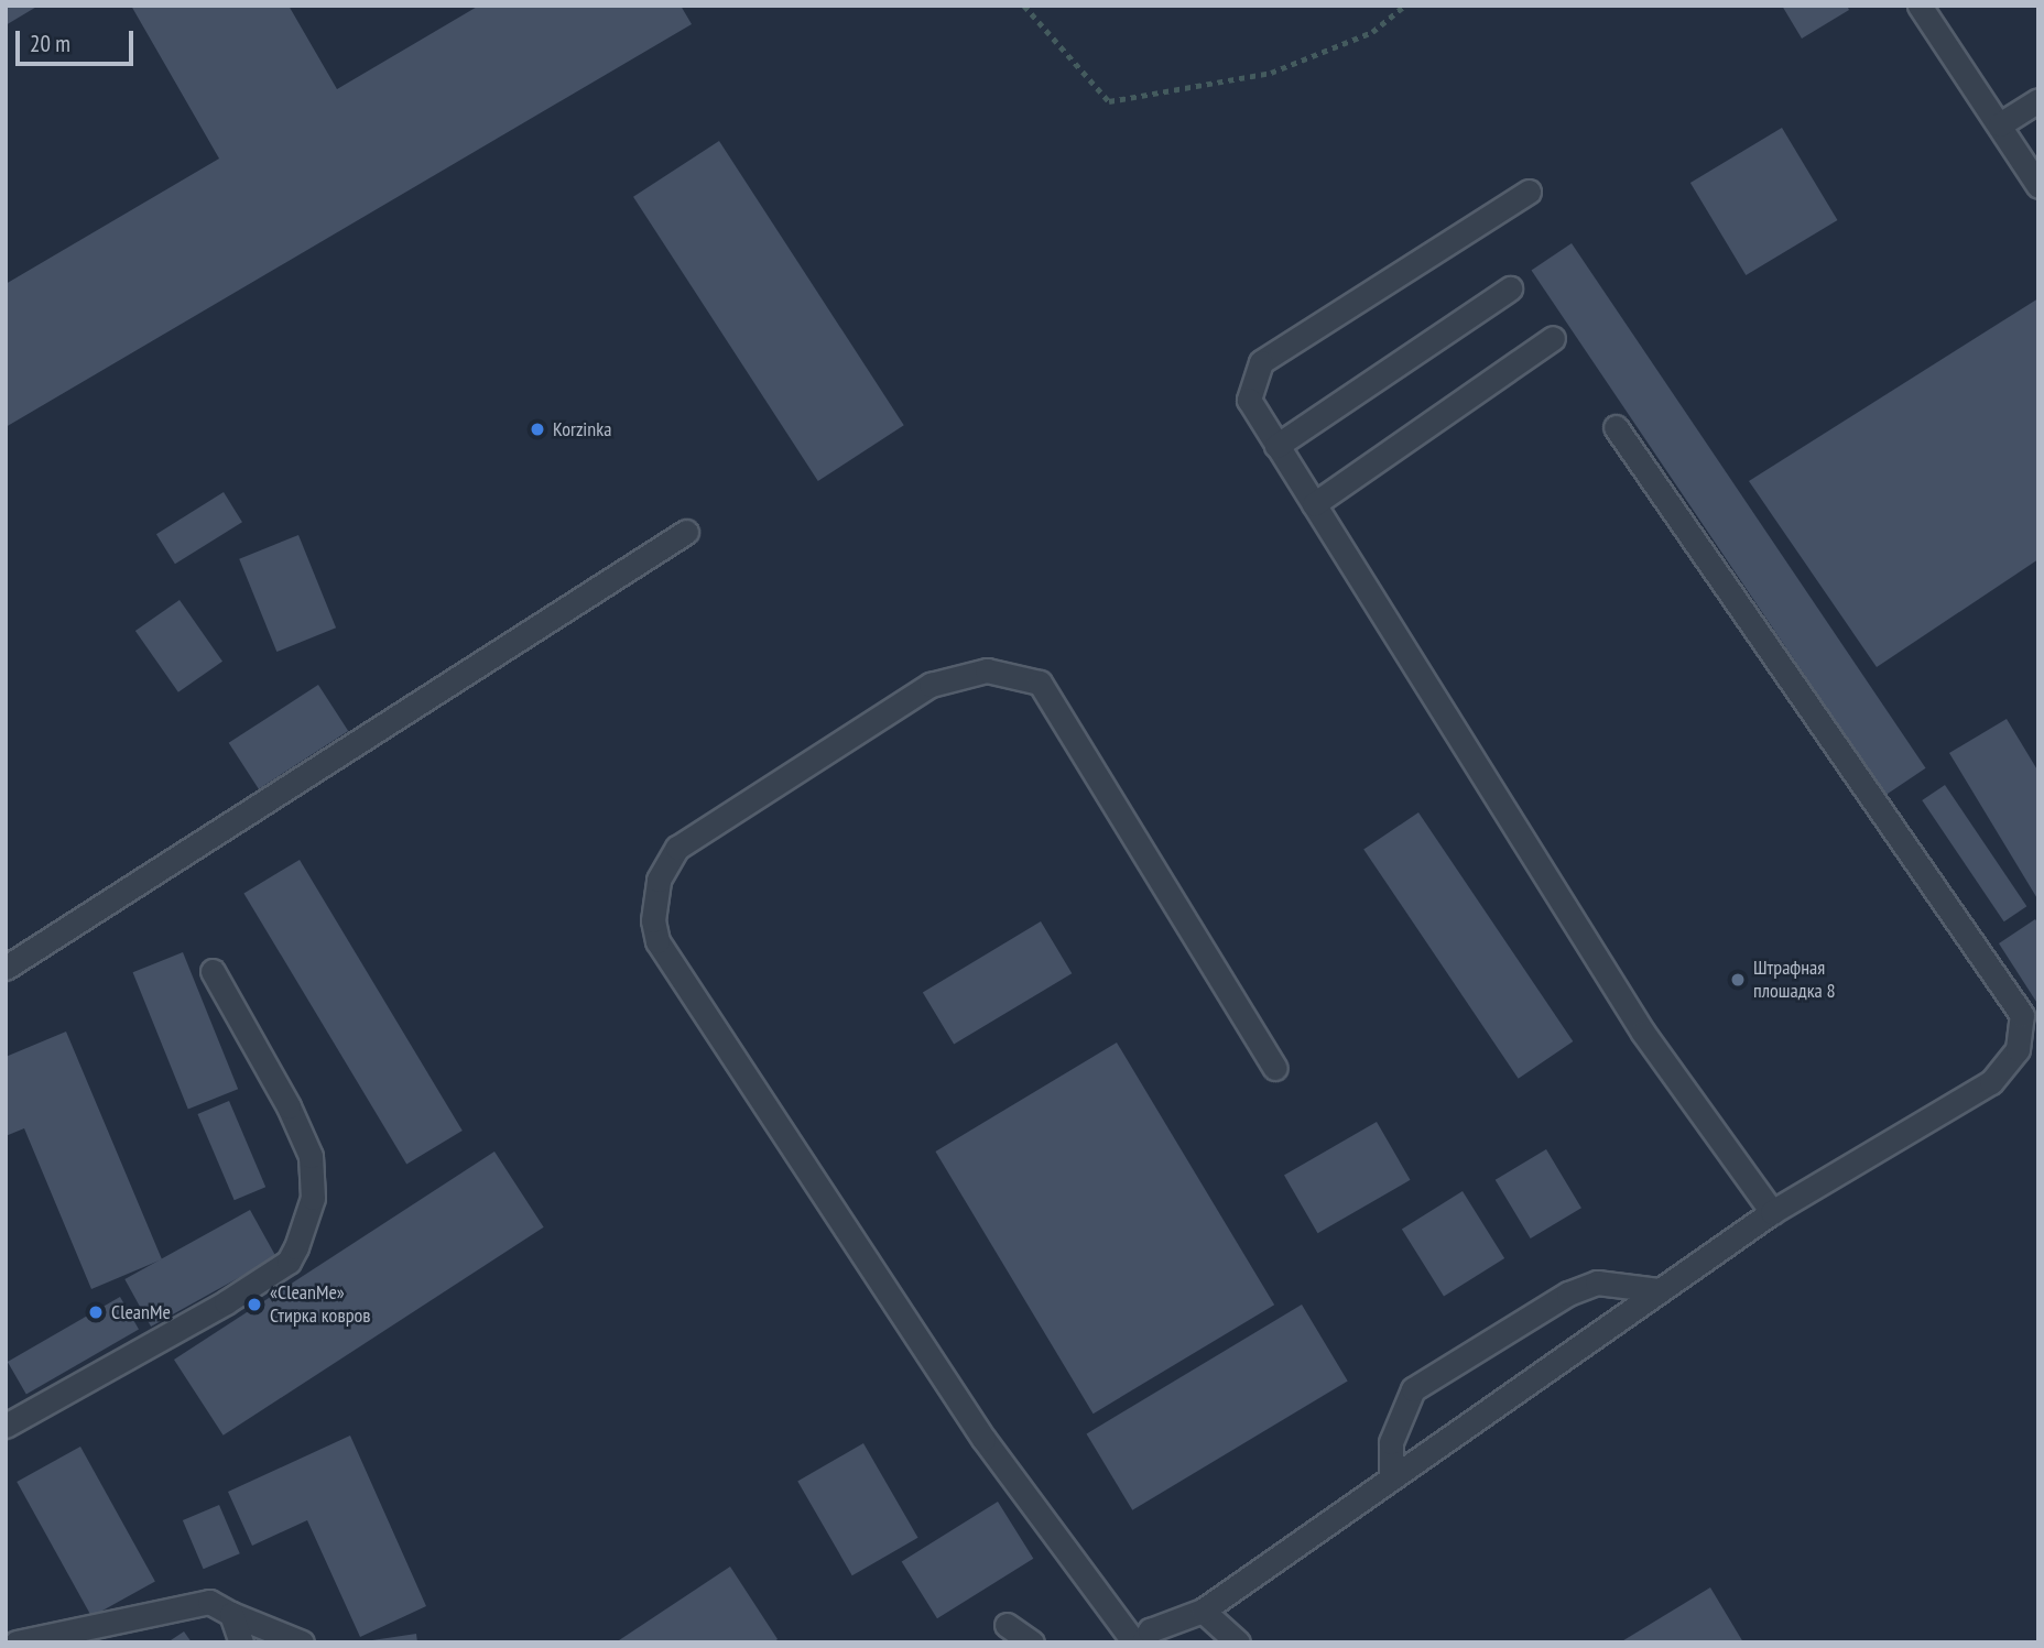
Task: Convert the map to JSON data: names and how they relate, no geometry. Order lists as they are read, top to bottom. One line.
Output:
{"places":["Korzinka","Штрафная плошадка 8","«CleanMe» Стирка ковров","CleanMe"],"scale_bar":"20 m"}
